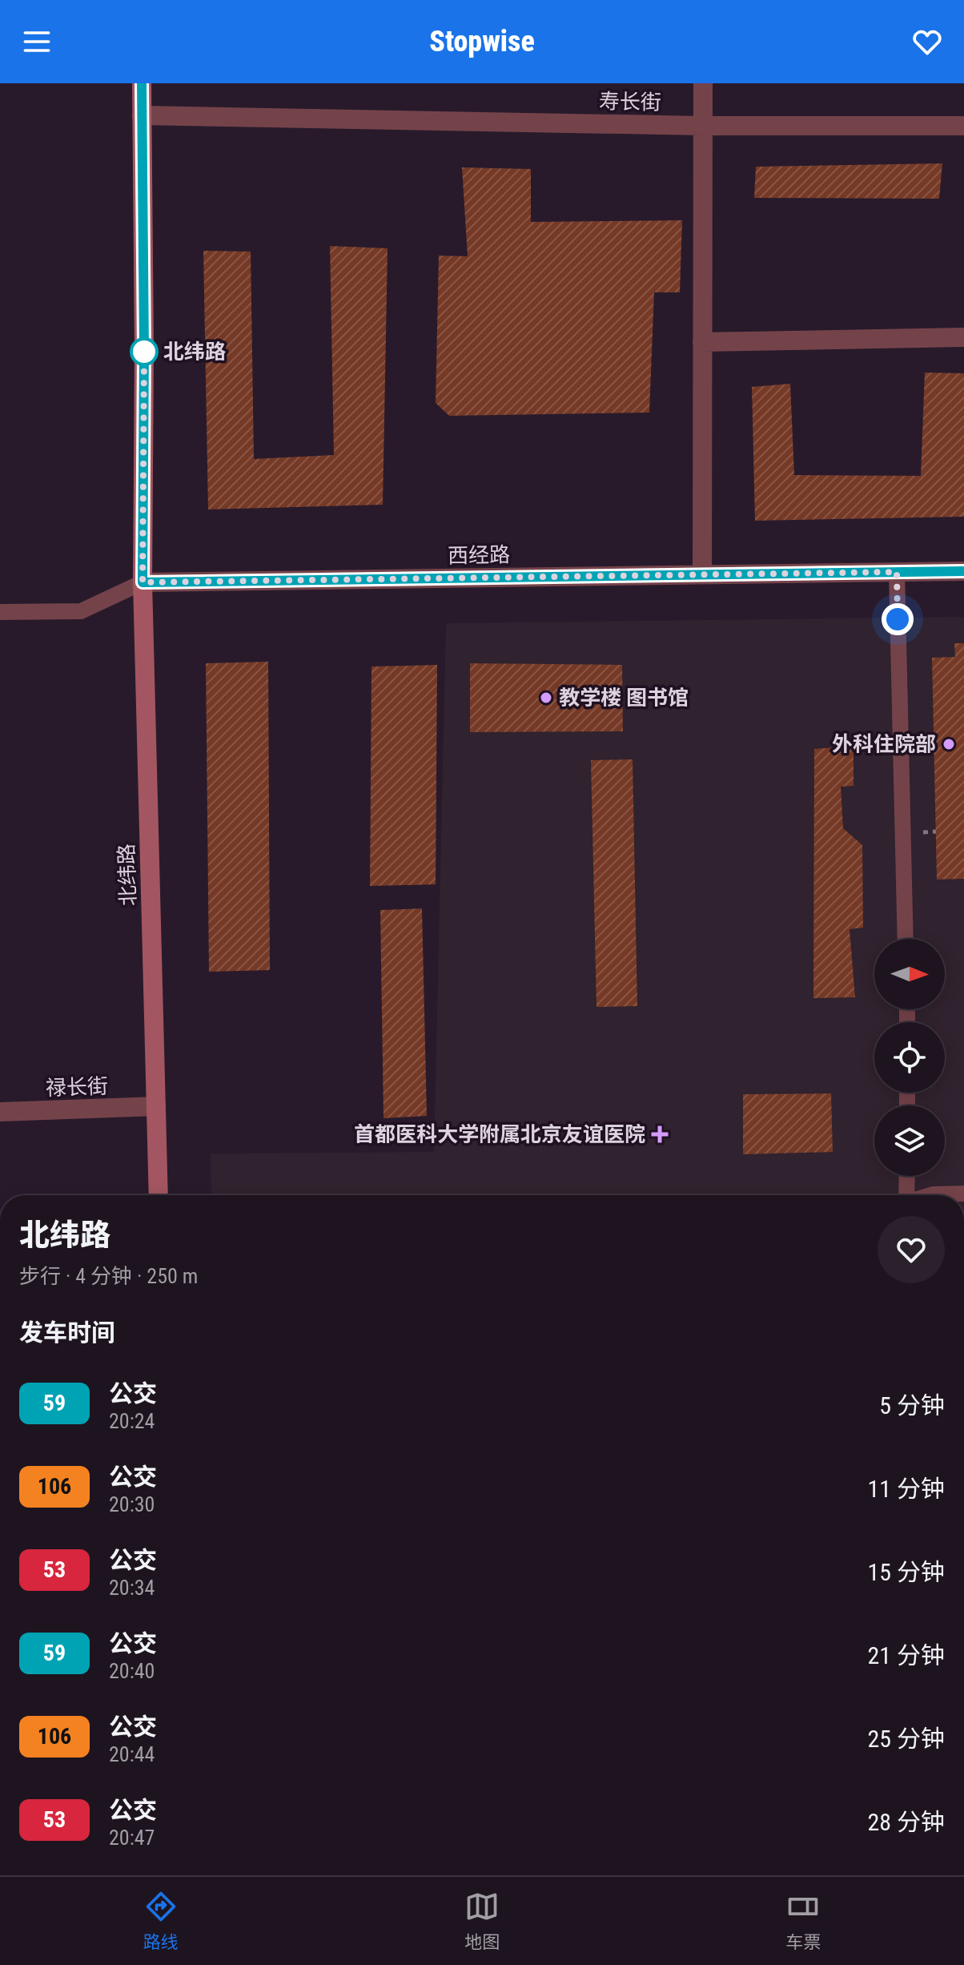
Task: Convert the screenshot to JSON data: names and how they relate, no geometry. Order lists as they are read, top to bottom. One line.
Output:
{"streets":{"street":["寿长街","西经路","北纬路","禄长街"]},"crossings":[["寿长街","北纬路"],["西经路","北纬路"],["北纬路","禄长街"]],"places":{"other":["北纬路","教学楼 图书馆","外科住院部"],"health":["首都医科大学附属北京友谊医院"]},"lines":["bus line 59"],"north":"right","page":{"header":"Stopwise","heading":[["北纬路","步行 · 4 分钟 · 250 m"],"发车时间"],"list":[{"mark":"59","name":"公交","note":"20:24","value":"5 分钟"},{"mark":"106","name":"公交","note":"20:30","value":"11 分钟"},{"mark":"53","name":"公交","note":"20:34","value":"15 分钟"},{"mark":"59","name":"公交","note":"20:40","value":"21 分钟"},{"mark":"106","name":"公交","note":"20:44","value":"25 分钟"},{"mark":"53","name":"公交","note":"20:47","value":"28 分钟"}],"tabs":["路线","地图","车票"]}}
